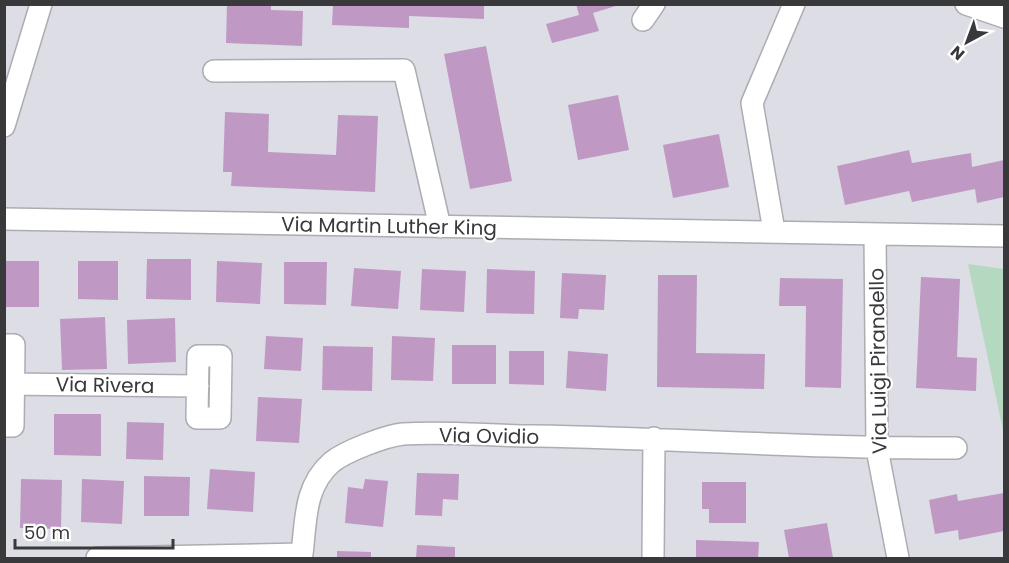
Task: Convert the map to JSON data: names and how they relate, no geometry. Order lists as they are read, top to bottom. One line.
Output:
{"streets":{"street":["Via Martin Luther King","Via Luigi Pirandello","Via Rivera","Via Ovidio"]},"crossings":[["Via Martin Luther King","Via Luigi Pirandello"],["Via Luigi Pirandello","Via Ovidio"]],"scale_bar":"50 m","north":"bottom left"}
